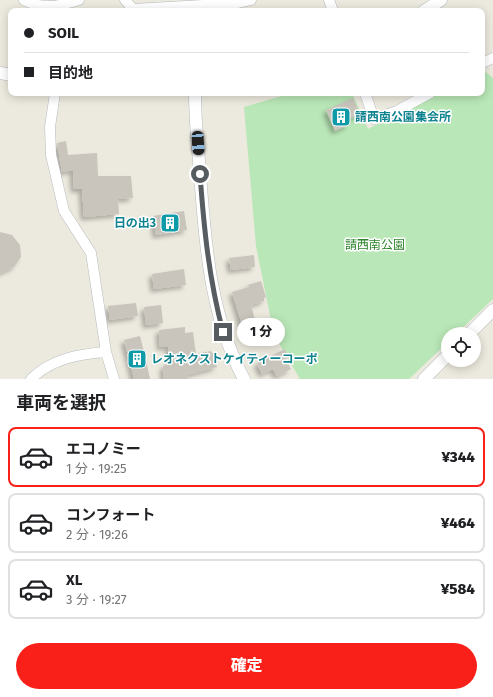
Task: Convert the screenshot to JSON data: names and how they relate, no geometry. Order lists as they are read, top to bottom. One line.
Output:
{"parks":["請西南公園"],"places":{"building":["請西南公園集会所","日の出3","レオネクストケイティーコーポ"]},"page":{"banner":["SOIL","目的地"],"bubble":"1 分","heading":"車両を選択","list":[{"name":"エコノミー","note":"1 分 · 19:25","value":"¥344"},{"name":"コンフォート","note":"2 分 · 19:26","value":"¥464"},{"name":"XL","note":"3 分 · 19:27","value":"¥584"}],"buttons":"確定"}}
